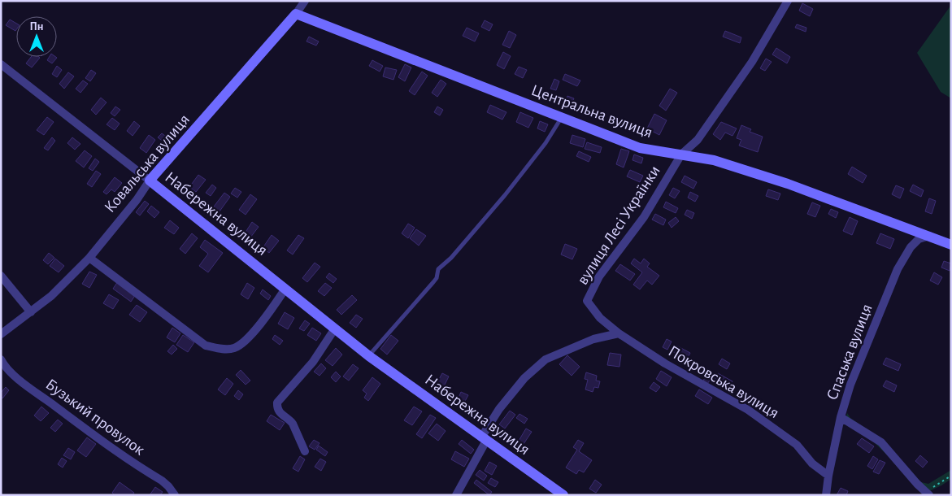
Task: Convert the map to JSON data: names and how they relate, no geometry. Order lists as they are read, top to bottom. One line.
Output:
{"streets":{"street":["Центральна вулиця","Ковальська вулиця","Набережна вулиця","вулиця Лесі Українки","Спаська вулиця","Покровська вулиця","Бузький провулок"]},"crossings":[["Центральна вулиця","Ковальська вулиця"],["Центральна вулиця","вулиця Лесі Українки"],["Центральна вулиця","Спаська вулиця"],["Ковальська вулиця","Набережна вулиця"],["вулиця Лесі Українки","Покровська вулиця"],["Спаська вулиця","Покровська вулиця"]],"north":"top"}
